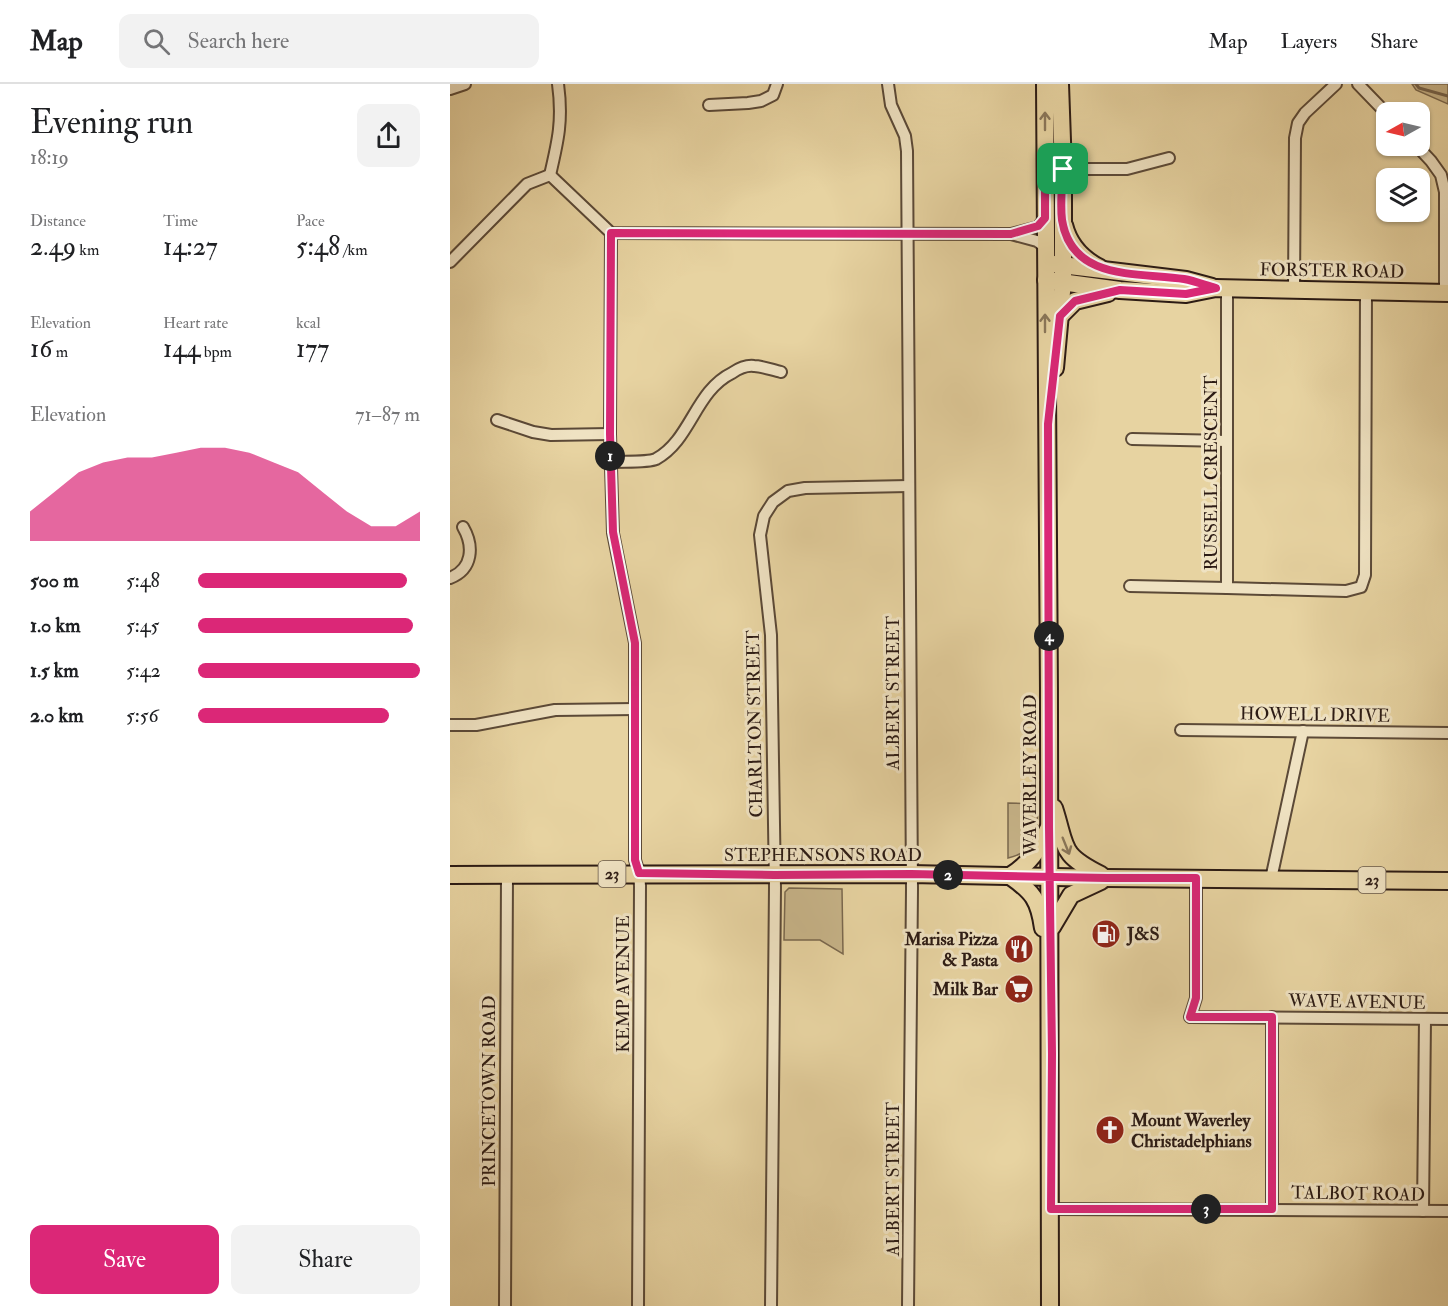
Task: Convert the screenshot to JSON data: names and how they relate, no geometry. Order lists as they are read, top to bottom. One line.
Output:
{"streets":{"main road":["FORSTER ROAD","WAVERLEY ROAD","STEPHENSONS ROAD","23"],"street":["RUSSELL CRESCENT","ALBERT STREET","HOWELL DRIVE","CHARLTON STREET","KEMP AVENUE","WAVE AVENUE","PRINCETOWN ROAD","TALBOT ROAD"]},"crossings":[["FORSTER ROAD","RUSSELL CRESCENT"],["FORSTER ROAD","WAVERLEY ROAD"],["ALBERT STREET","CHARLTON STREET"],["ALBERT STREET","STEPHENSONS ROAD"],["CHARLTON STREET","STEPHENSONS ROAD"],["WAVERLEY ROAD","STEPHENSONS ROAD"],["WAVERLEY ROAD","TALBOT ROAD"],["STEPHENSONS ROAD","KEMP AVENUE"],["STEPHENSONS ROAD","WAVE AVENUE"],["STEPHENSONS ROAD","PRINCETOWN ROAD"]],"places":{"fuel station":["J&S"],"restaurant":["Marisa Pizza & Pasta"],"supermarket":["Milk Bar"],"church":["Mount Waverley Christadelphians"]},"north":"left","page":{"header":"Map","search":"Search here","nav":["Map","Layers","Share"],"heading":["Evening run","18:19"],"stats":[["Distance","2.49 km"],["Time","14:27"],["Pace","5:48 /km"],["Elevation","16 m"],["Heart rate","144 bpm"],["kcal","177"]],"chart":["Elevation","71–87 m"],"pins":["1","4","2","3"],"list":[{"name":"500 m","note":"5:48"},{"name":"1.0 km","note":"5:45"},{"name":"1.5 km","note":"5:42"},{"name":"2.0 km","note":"5:56"}],"buttons":["Save","Share"]}}
